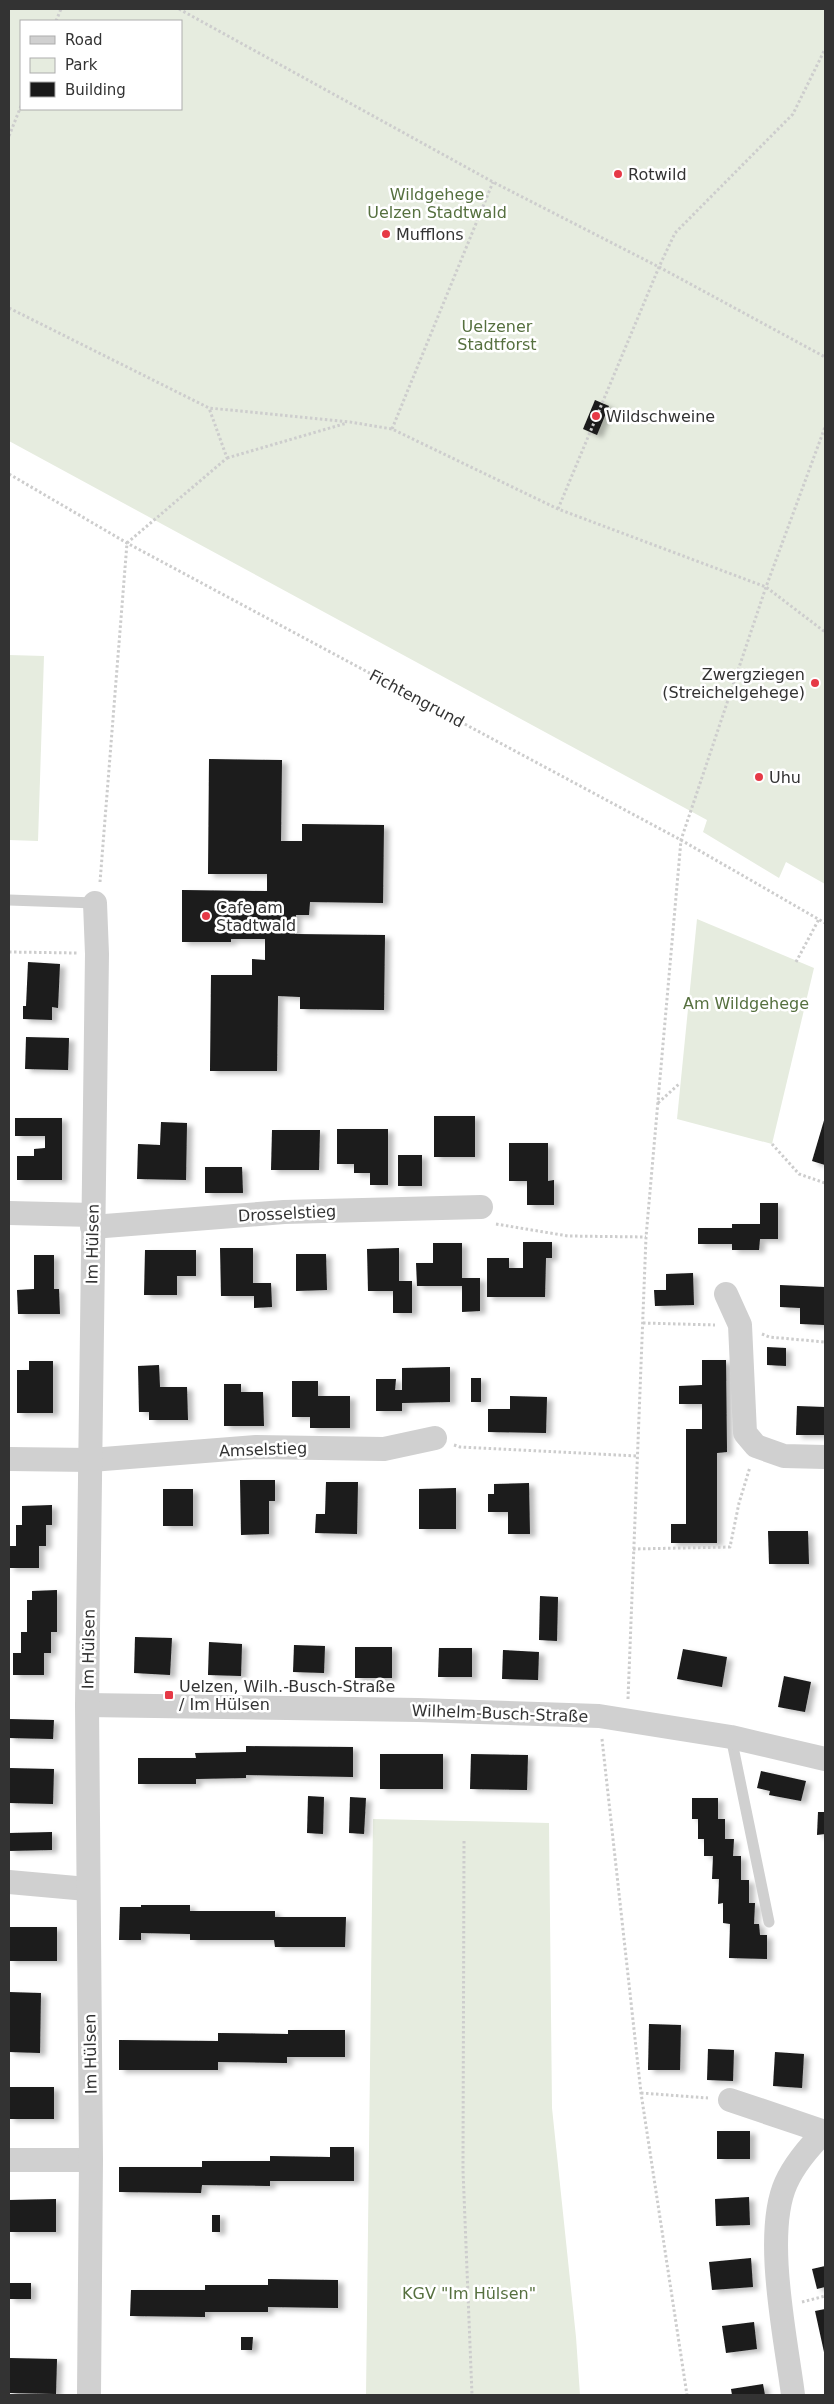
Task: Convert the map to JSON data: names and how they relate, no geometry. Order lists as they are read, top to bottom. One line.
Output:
{"streets":{"street":["Drosselstieg","Im Hülsen","Amselstieg","Wilhelm-Busch-Straße"],"path":["Fichtengrund"]},"crossings":[["Drosselstieg","Im Hülsen"],["Im Hülsen","Amselstieg"],["Im Hülsen","Wilhelm-Busch-Straße"]],"parks":["Wildgehege Uelzen Stadtwald","Uelzener Stadtforst","Am Wildgehege","KGV \"Im Hülsen\""],"places":{"other":["Rotwild","Mufflons","Wildschweine","Zwergziegen (Streichelgehege)","Uhu","Cafe am Stadtwald"],"transit":["Uelzen, Wilh.-Busch-Straße / Im Hülsen"]},"legend":["Road","Park","Building"]}
